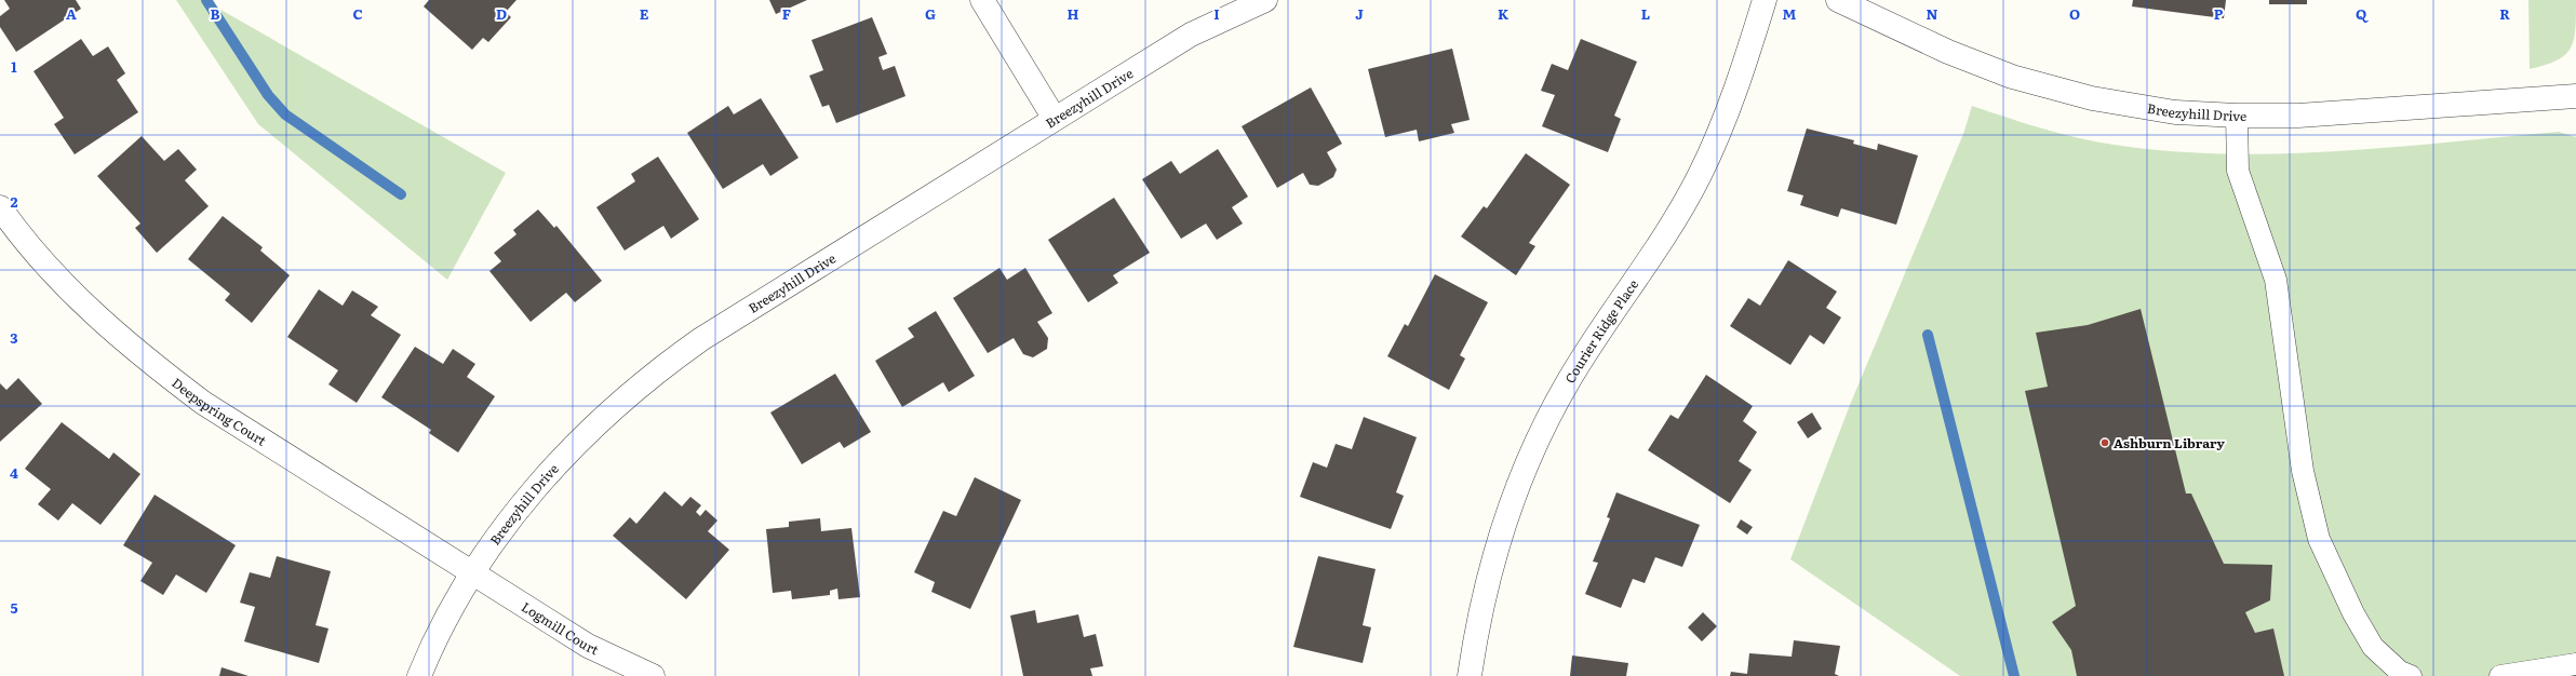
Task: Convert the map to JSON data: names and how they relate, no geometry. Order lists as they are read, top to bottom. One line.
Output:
{"streets":{"street":["Breezyhill Drive","Courier Ridge Place","Deepspring Court","Logmill Court"]},"crossings":[["Breezyhill Drive","Deepspring Court"],["Breezyhill Drive","Logmill Court"],["Deepspring Court","Logmill Court"]],"places":["Ashburn Library"],"grid":{"columns":["A","B","C","D","E","F","G","H","I","J","K","L","M","N","O","P","Q","R"],"rows":["1","2","3","4","5"]}}
